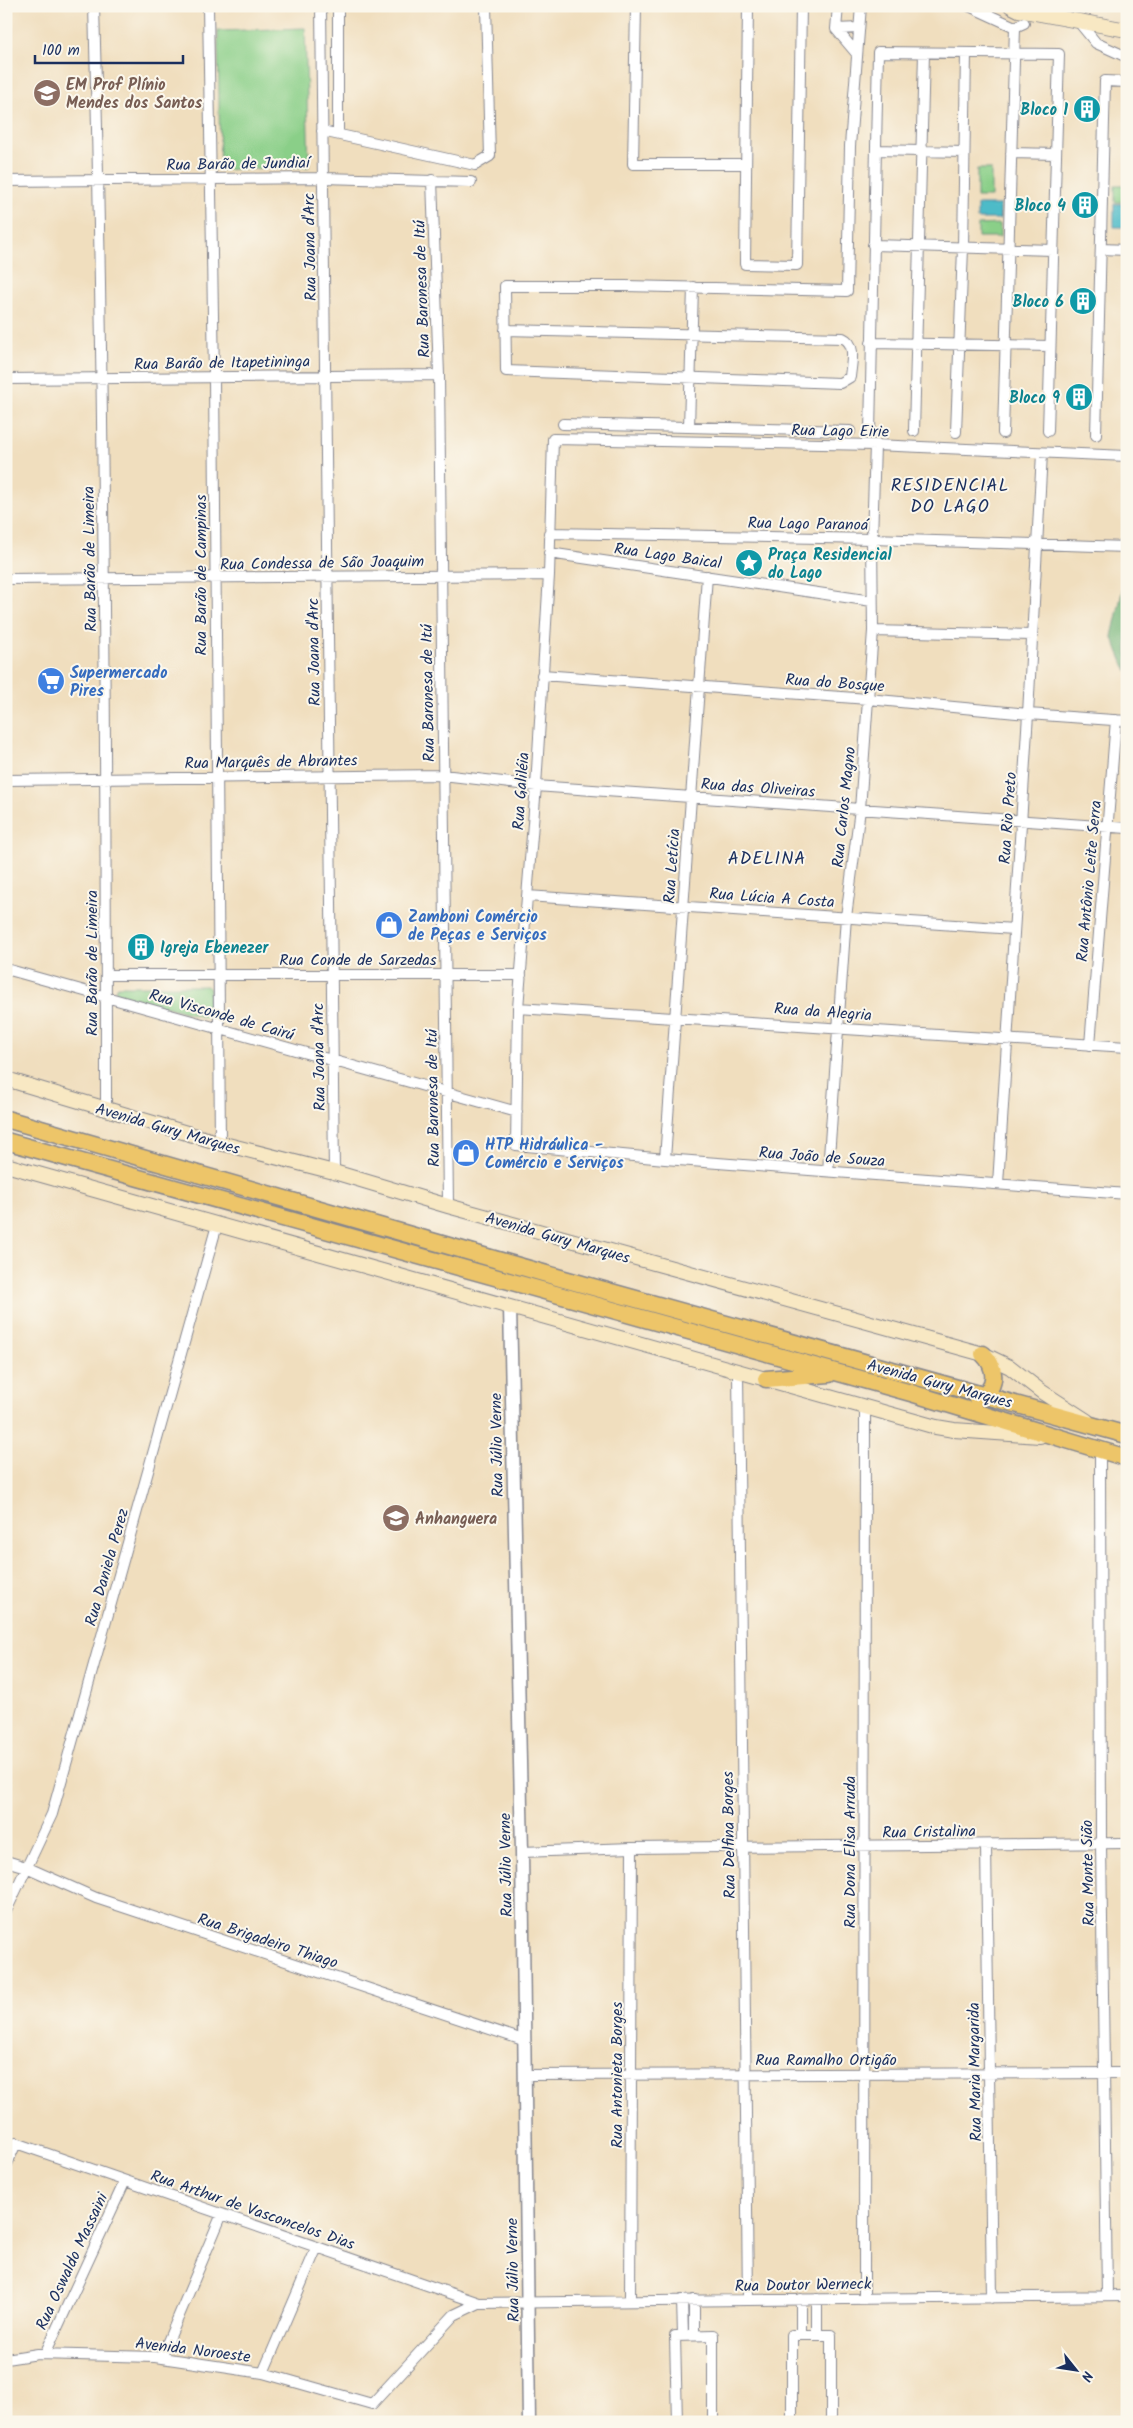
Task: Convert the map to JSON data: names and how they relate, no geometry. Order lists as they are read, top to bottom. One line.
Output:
{"streets":{"main road":["Avenida Gury Marques"],"street":["Rua Barão de Jundiaí","Rua Joana d'Arc","Rua Baronesa de Itú","Rua Barão de Itapetininga","Rua Lago Eirie","Rua Lago Paranoá","Rua Lago Baical","Rua Barão de Limeira","Rua Condessa de São Joaquim","Rua Barão de Campinas","Rua do Bosque","Rua Marquês de Abrantes","Rua das Oliveiras","Rua Galiléia","Rua Carlos Magno","Rua Rio Preto","Rua Letícia","Rua Antônio Leite Serra","Rua Lúcia A Costa","Rua Conde de Sarzedas","Rua da Alegria","Rua Visconde de Cairú","Rua João de Souza","Rua Júlio Verne","Rua Daniela Perez","Rua Cristalina","Rua Delfina Borges","Rua Dona Elisa Arruda","Rua Monte Sião","Rua Brigadeiro Thiago","Rua Ramalho Ortigão","Rua Maria Margarida","Rua Antonieta Borges","Rua Arthur de Vasconcelos Dias","Rua Oswaldo Massaini","Rua Doutor Werneck","Avenida Noroeste"]},"crossings":[["Rua Barão de Jundiaí","Rua Joana d'Arc"],["Rua Barão de Jundiaí","Rua Baronesa de Itú"],["Rua Barão de Jundiaí","Rua Barão de Limeira"],["Rua Barão de Jundiaí","Rua Barão de Campinas"],["Rua Joana d'Arc","Rua Barão de Itapetininga"],["Rua Joana d'Arc","Rua Condessa de São Joaquim"],["Rua Joana d'Arc","Rua Marquês de Abrantes"],["Rua Joana d'Arc","Rua Conde de Sarzedas"],["Rua Joana d'Arc","Rua Visconde de Cairú"],["Rua Joana d'Arc","Avenida Gury Marques"],["Rua Baronesa de Itú","Rua Barão de Itapetininga"],["Rua Baronesa de Itú","Rua Condessa de São Joaquim"],["Rua Baronesa de Itú","Rua Marquês de Abrantes"],["Rua Baronesa de Itú","Rua Conde de Sarzedas"],["Rua Baronesa de Itú","Rua Visconde de Cairú"],["Rua Baronesa de Itú","Avenida Gury Marques"],["Rua Barão de Itapetininga","Rua Barão de Limeira"],["Rua Barão de Itapetininga","Rua Barão de Campinas"],["Rua Lago Eirie","Rua Galiléia"],["Rua Lago Eirie","Rua Carlos Magno"],["Rua Lago Eirie","Rua Rio Preto"],["Rua Lago Paranoá","Rua Galiléia"],["Rua Lago Paranoá","Rua Carlos Magno"],["Rua Lago Paranoá","Rua Rio Preto"],["Rua Lago Baical","Rua Galiléia"],["Rua Lago Baical","Rua Carlos Magno"],["Rua Lago Baical","Rua Letícia"],["Rua Barão de Limeira","Rua Condessa de São Joaquim"],["Rua Barão de Limeira","Rua Marquês de Abrantes"],["Rua Barão de Limeira","Rua Conde de Sarzedas"],["Rua Barão de Limeira","Rua Visconde de Cairú"],["Rua Barão de Limeira","Avenida Gury Marques"],["Rua Condessa de São Joaquim","Rua Barão de Campinas"],["Rua Condessa de São Joaquim","Rua Galiléia"],["Rua Barão de Campinas","Rua Marquês de Abrantes"],["Rua Barão de Campinas","Rua Conde de Sarzedas"],["Rua Barão de Campinas","Rua Visconde de Cairú"],["Rua Barão de Campinas","Avenida Gury Marques"],["Rua do Bosque","Rua Galiléia"],["Rua do Bosque","Rua Carlos Magno"],["Rua do Bosque","Rua Rio Preto"],["Rua do Bosque","Rua Letícia"],["Rua do Bosque","Rua Antônio Leite Serra"],["Rua Marquês de Abrantes","Rua das Oliveiras"],["Rua Marquês de Abrantes","Rua Galiléia"],["Rua das Oliveiras","Rua Galiléia"],["Rua das Oliveiras","Rua Carlos Magno"],["Rua das Oliveiras","Rua Rio Preto"],["Rua das Oliveiras","Rua Letícia"],["Rua das Oliveiras","Rua Antônio Leite Serra"],["Rua Galiléia","Rua Lúcia A Costa"],["Rua Galiléia","Rua Conde de Sarzedas"],["Rua Galiléia","Rua da Alegria"],["Rua Galiléia","Rua Visconde de Cairú"],["Rua Galiléia","Rua João de Souza"],["Rua Carlos Magno","Rua Lúcia A Costa"],["Rua Carlos Magno","Rua da Alegria"],["Rua Carlos Magno","Rua João de Souza"],["Rua Rio Preto","Rua Lúcia A Costa"],["Rua Rio Preto","Rua da Alegria"],["Rua Rio Preto","Rua João de Souza"],["Rua Letícia","Rua Lúcia A Costa"],["Rua Letícia","Rua da Alegria"],["Rua Letícia","Rua João de Souza"],["Rua Antônio Leite Serra","Rua da Alegria"],["Avenida Gury Marques","Rua Júlio Verne"],["Avenida Gury Marques","Rua Daniela Perez"],["Avenida Gury Marques","Rua Delfina Borges"],["Avenida Gury Marques","Rua Dona Elisa Arruda"],["Avenida Gury Marques","Rua Monte Sião"],["Rua Júlio Verne","Rua Cristalina"],["Rua Júlio Verne","Rua Brigadeiro Thiago"],["Rua Júlio Verne","Rua Ramalho Ortigão"],["Rua Júlio Verne","Rua Doutor Werneck"],["Rua Daniela Perez","Rua Brigadeiro Thiago"],["Rua Cristalina","Rua Delfina Borges"],["Rua Cristalina","Rua Dona Elisa Arruda"],["Rua Cristalina","Rua Monte Sião"],["Rua Cristalina","Rua Maria Margarida"],["Rua Cristalina","Rua Antonieta Borges"],["Rua Delfina Borges","Rua Ramalho Ortigão"],["Rua Delfina Borges","Rua Doutor Werneck"],["Rua Dona Elisa Arruda","Rua Ramalho Ortigão"],["Rua Dona Elisa Arruda","Rua Doutor Werneck"],["Rua Monte Sião","Rua Ramalho Ortigão"],["Rua Monte Sião","Rua Doutor Werneck"],["Rua Ramalho Ortigão","Rua Maria Margarida"],["Rua Ramalho Ortigão","Rua Antonieta Borges"],["Rua Maria Margarida","Rua Doutor Werneck"],["Rua Antonieta Borges","Rua Doutor Werneck"],["Rua Arthur de Vasconcelos Dias","Rua Oswaldo Massaini"],["Rua Arthur de Vasconcelos Dias","Rua Doutor Werneck"],["Rua Arthur de Vasconcelos Dias","Avenida Noroeste"],["Rua Oswaldo Massaini","Avenida Noroeste"],["Rua Doutor Werneck","Avenida Noroeste"]],"districts":["RESIDENCIAL DO LAGO","ADELINA"],"places":{"school or university":["EM Prof Plínio Mendes dos Santos","Anhanguera"],"building":["Bloco 1","Bloco 4","Bloco 6","Bloco 9","Igreja Ebenezer"],"place":["Praça Residencial do Lago"],"supermarket":["Supermercado Pires"],"shop":["Zamboni Comércio de Peças e Serviços","HTP Hidráulica - Comércio e Serviços"]},"scale_bar":"100 m","north":"bottom right"}
